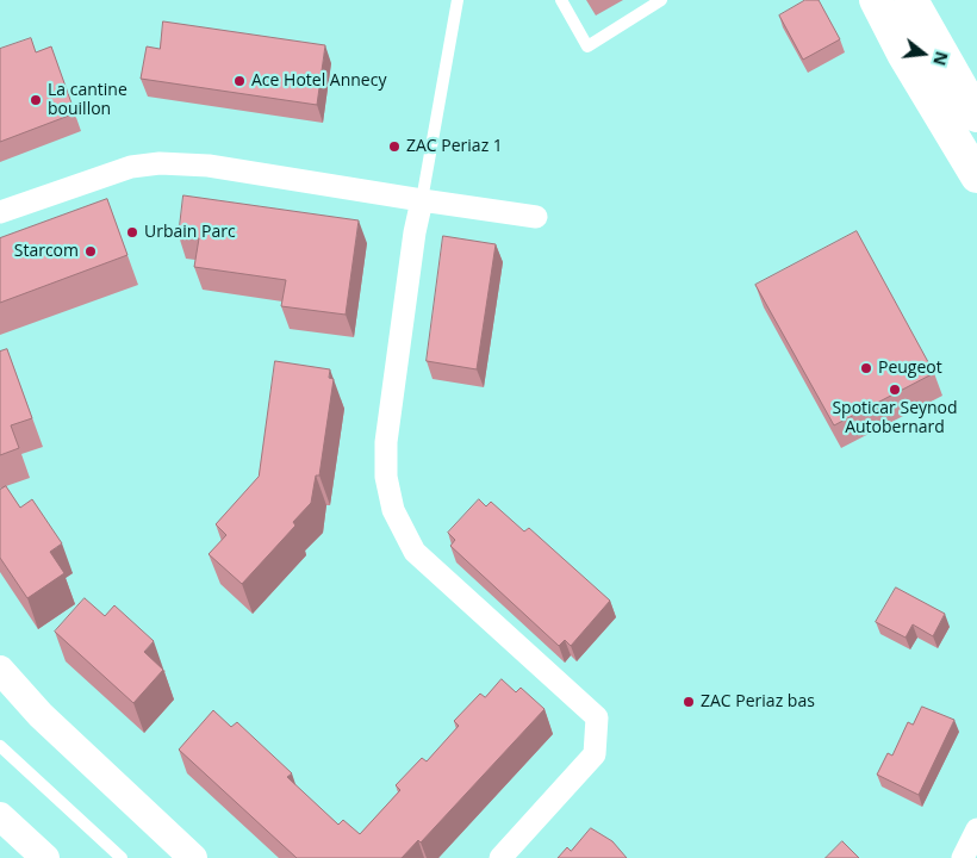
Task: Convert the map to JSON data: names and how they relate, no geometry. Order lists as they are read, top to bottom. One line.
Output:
{"places":["Ace Hotel Annecy","La cantine bouillon","ZAC Periaz 1","Urbain Parc","Starcom","Peugeot","Spoticar Seynod Autobernard","ZAC Periaz bas"],"north":"right"}
